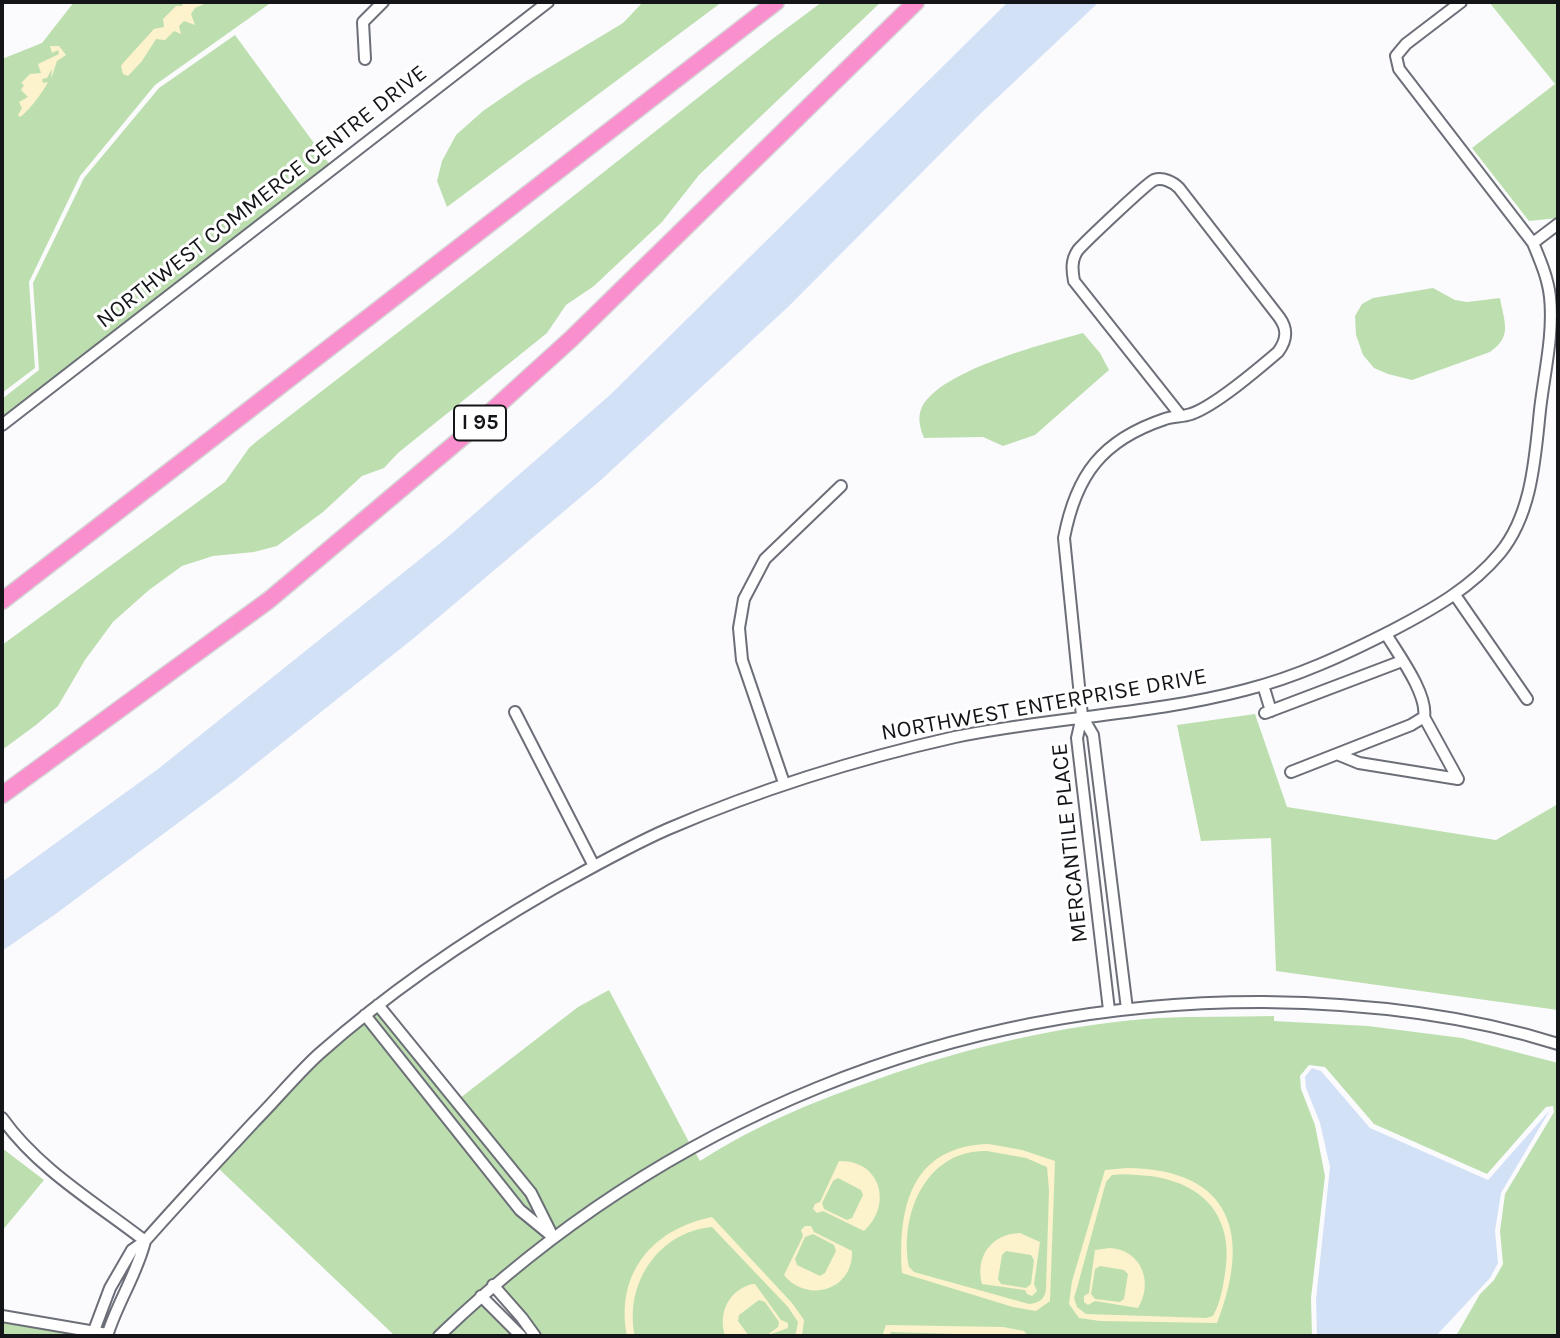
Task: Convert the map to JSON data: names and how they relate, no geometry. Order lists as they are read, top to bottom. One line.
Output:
{"streets":{"highway":["I 95"],"street":["NORTHWEST COMMERCE CENTRE DRIVE","NORTHWEST ENTERPRISE DRIVE","MERCANTILE PLACE"]},"crossings":[["NORTHWEST ENTERPRISE DRIVE","MERCANTILE PLACE"]]}
